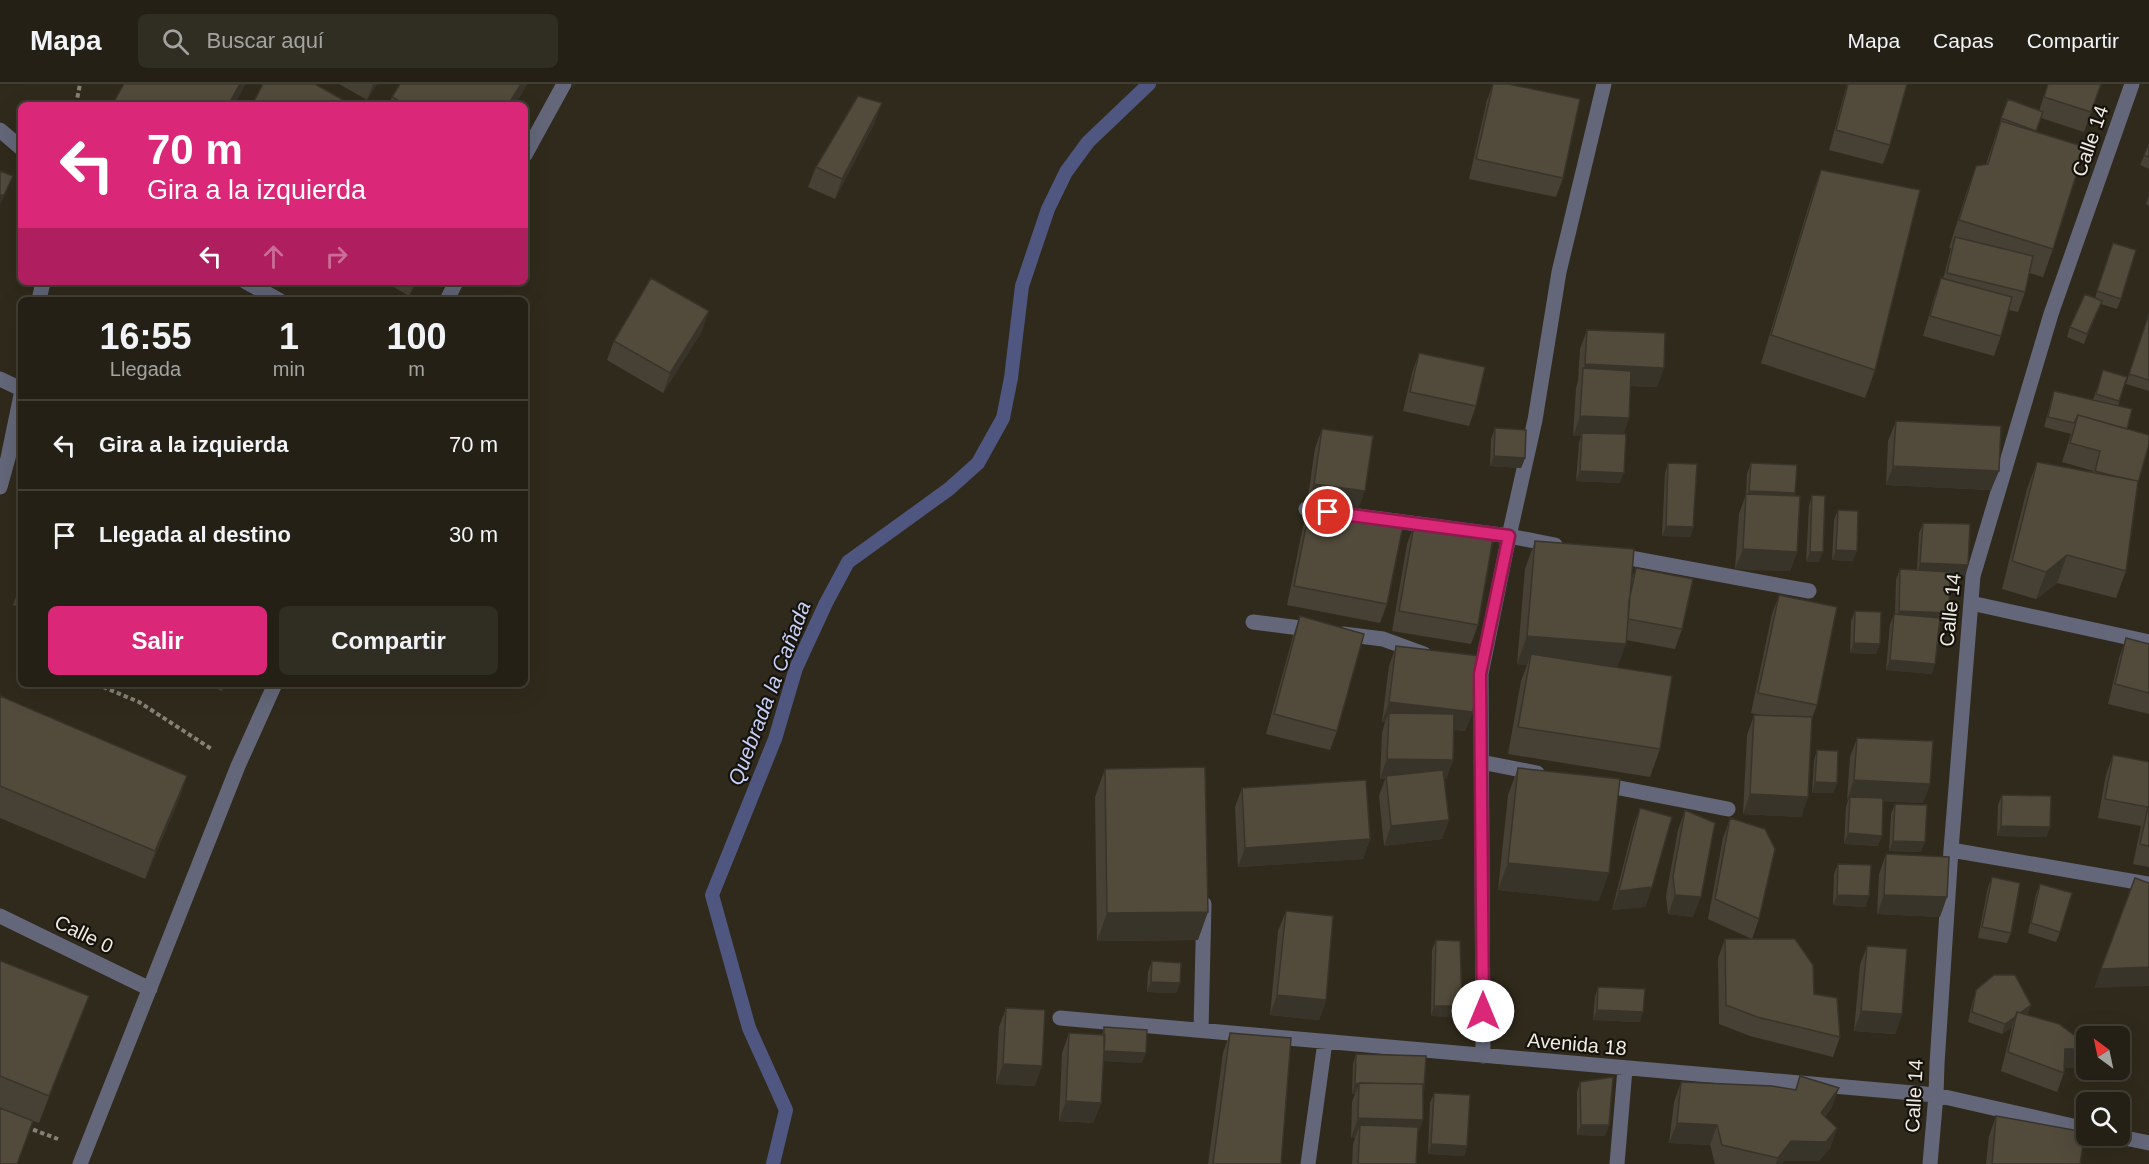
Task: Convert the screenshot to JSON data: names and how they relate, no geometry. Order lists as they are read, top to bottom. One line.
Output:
{"streets":{"street":["Calle 14","Calle 0","Avenida 18"]},"crossings":[["Calle 14","Avenida 18"]],"water":["Quebrada la Cañada"],"north":"top left","page":{"header":"Mapa","search":"Buscar aquí","nav":["Mapa","Capas","Compartir"],"turn":["70 m","Gira a la izquierda"],"eta":["16:55","Llegada","1","min","100","m"],"list":[{"name":"Gira a la izquierda","value":"70 m"},{"name":"Llegada al destino","value":"30 m"}],"buttons":["Salir","Compartir"]}}
